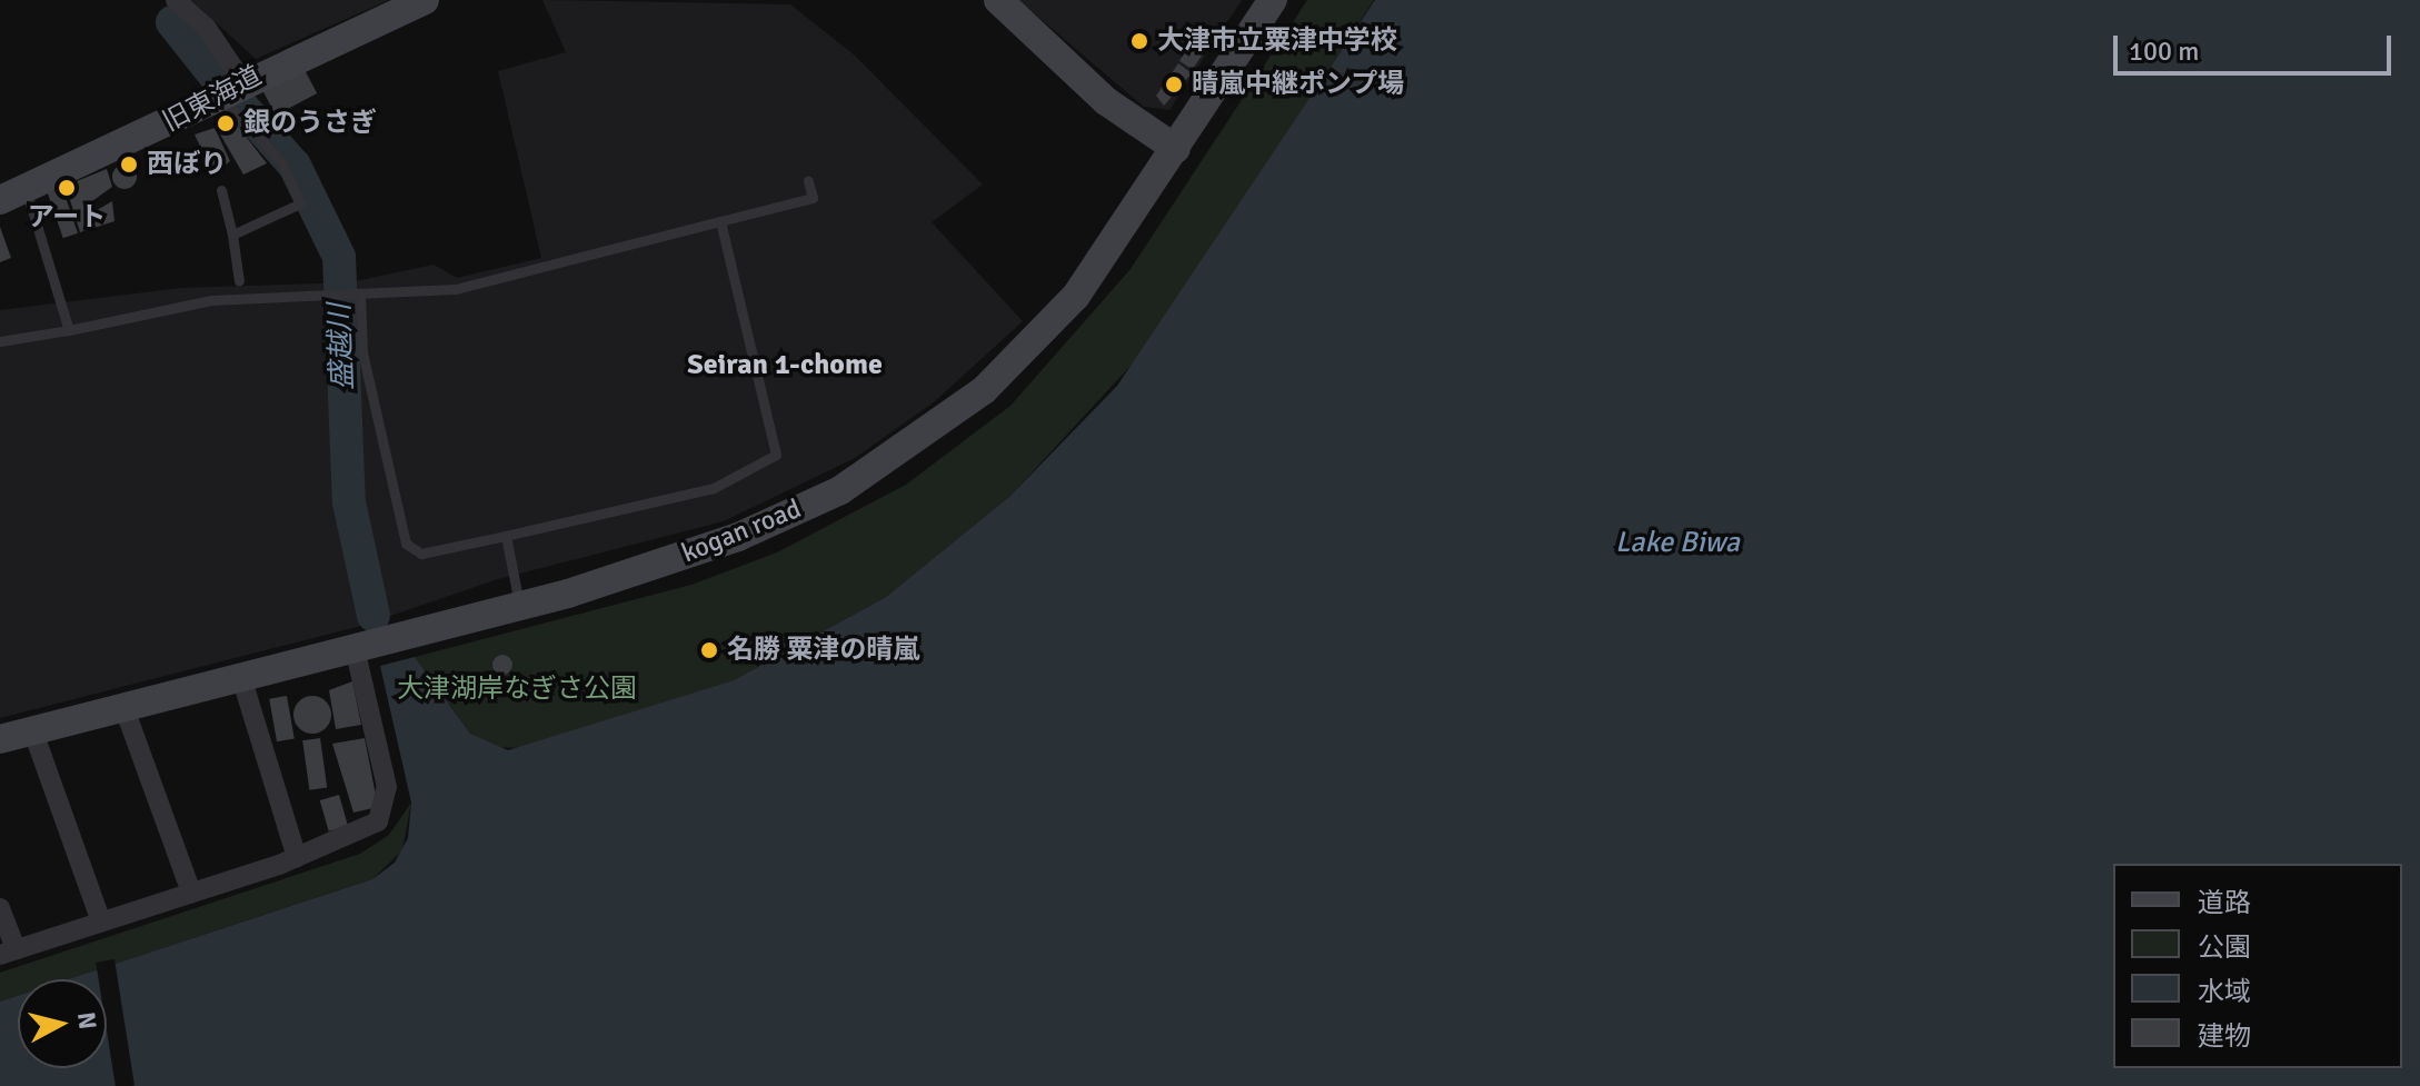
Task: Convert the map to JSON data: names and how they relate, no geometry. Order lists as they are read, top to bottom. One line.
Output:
{"streets":{"main road":["旧東海道","kogan road"]},"districts":["Seiran 1-chome"],"water":["盛越川","Lake Biwa"],"parks":["大津湖岸なぎさ公園"],"places":["大津市立粟津中学校","晴嵐中継ポンプ場","銀のうさぎ","西ぼり","アート","名勝 粟津の晴嵐"],"legend":["道路","公園","水域","建物"],"scale_bar":"100 m","north":"right"}
